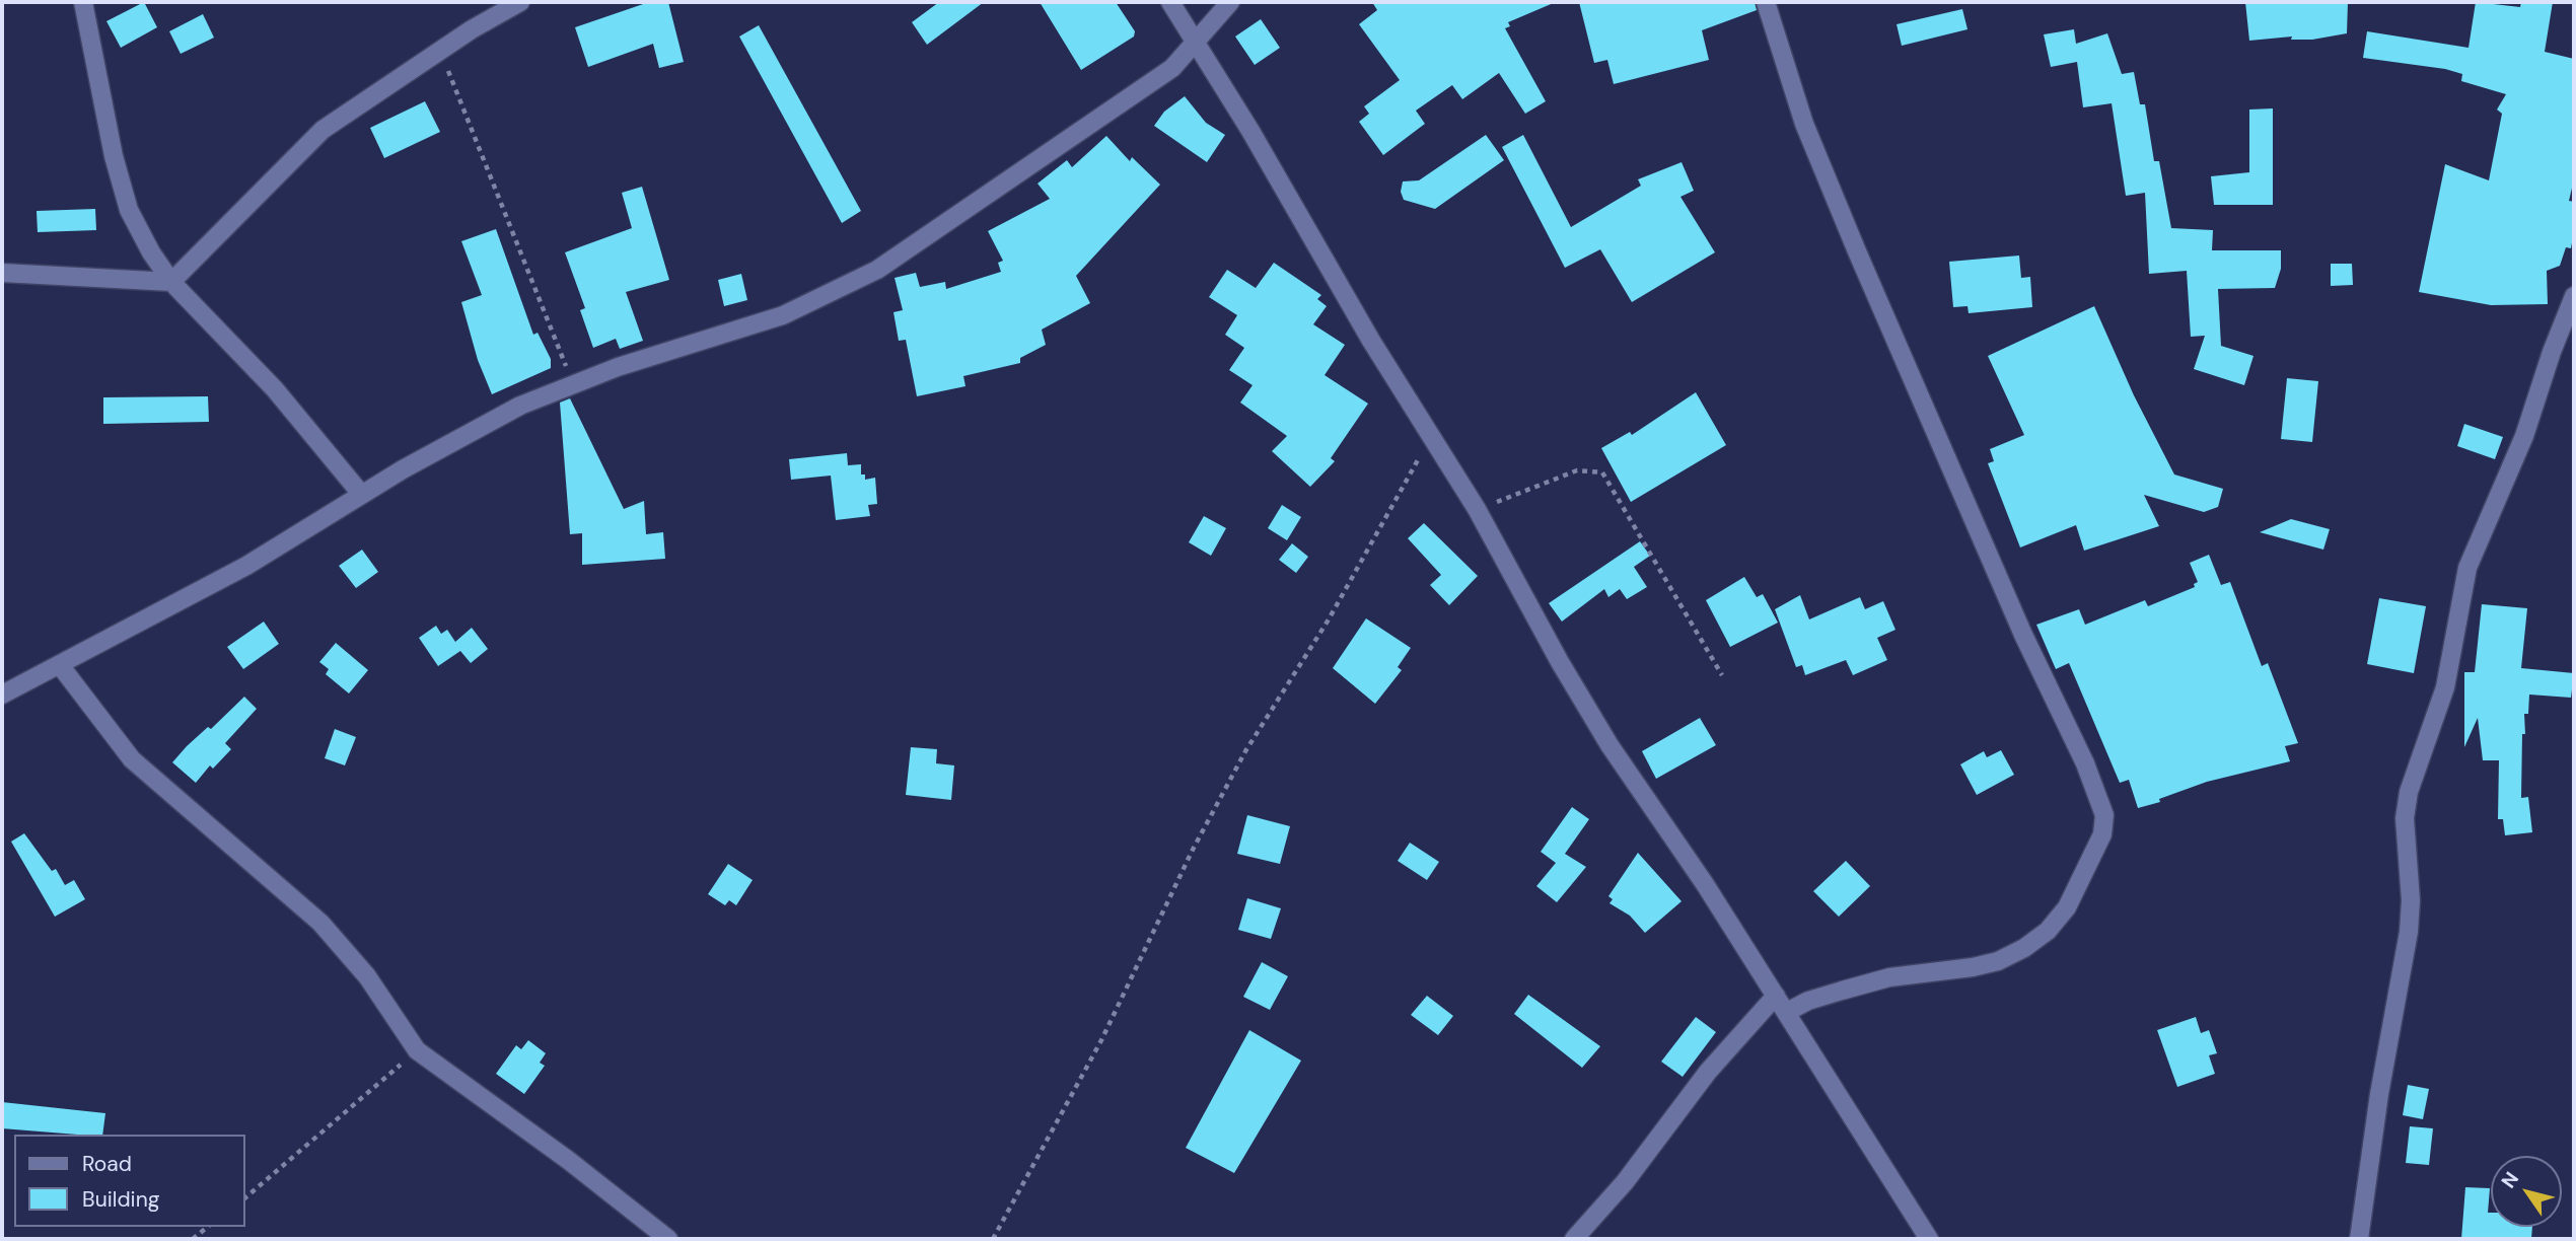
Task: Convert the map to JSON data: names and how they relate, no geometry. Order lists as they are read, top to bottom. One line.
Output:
{"legend":["Road","Building"],"north":"top left"}
